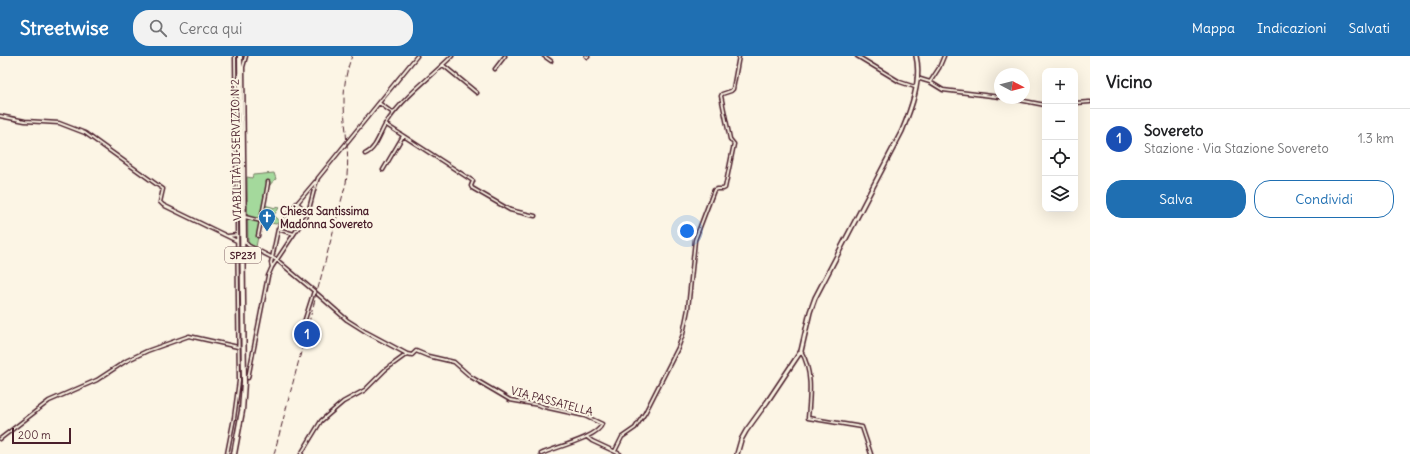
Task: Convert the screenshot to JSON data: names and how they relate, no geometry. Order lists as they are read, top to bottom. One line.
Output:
{"streets":{"highway":["SP231"],"street":["VIABILITÀ DI SERVIZIO N°2","VIA PASSATELLA"]},"crossings":[["VIABILITÀ DI SERVIZIO N°2","VIA PASSATELLA"]],"places":{"church":["Chiesa Santissima Madonna Sovereto"]},"scale_bar":"200 m","north":"right","page":{"header":"Streetwise","search":"Cerca qui","nav":["Mappa","Indicazioni","Salvati"],"heading":"Vicino","map_buttons":["+","−"],"list":[{"mark":"1","name":"Sovereto","note":"Stazione · Via Stazione Sovereto","value":"1.3 km"}],"buttons":["Salva","Condividi"],"pins":"1","scale":"200 m"}}
